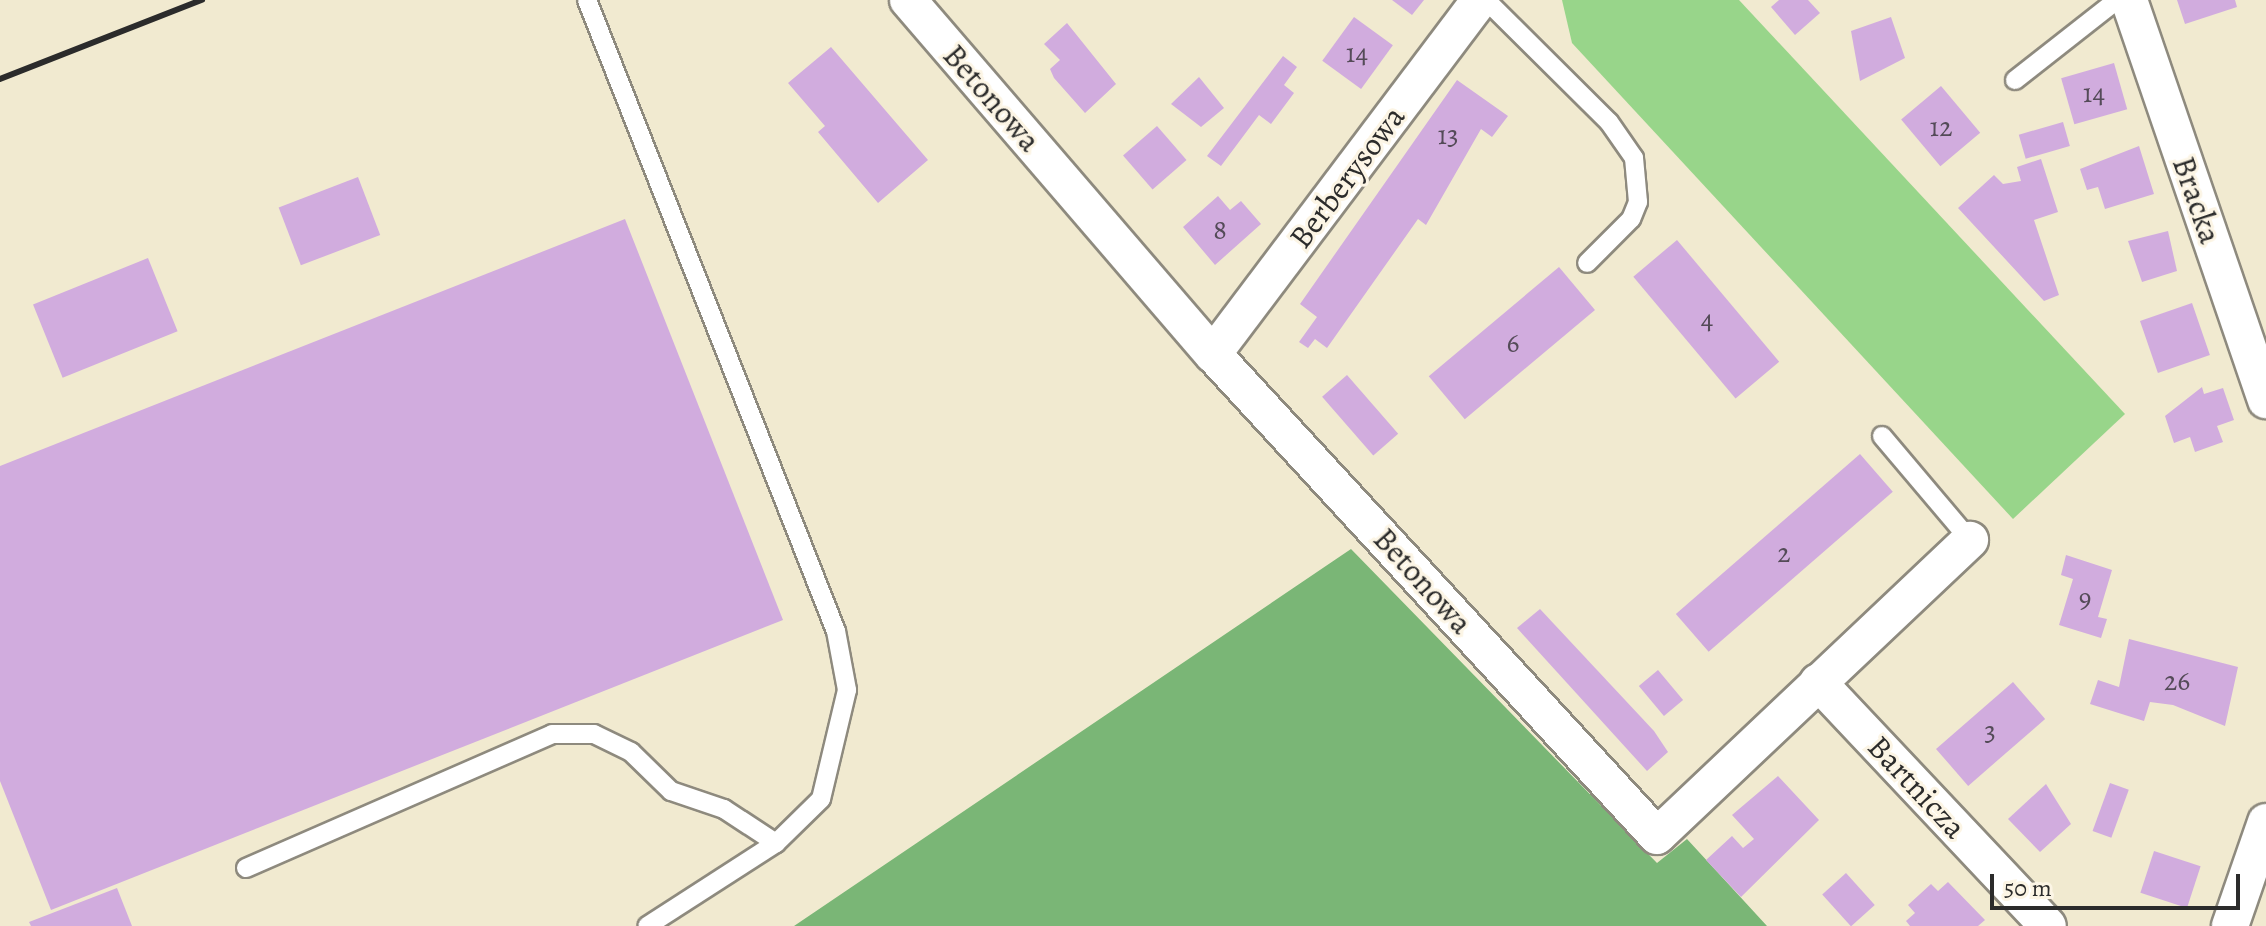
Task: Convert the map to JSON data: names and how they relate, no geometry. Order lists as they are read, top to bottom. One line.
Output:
{"streets":{"street":["Betonowa","Berberysowa","Bracka","Bartnicza"]},"crossings":[["Betonowa","Berberysowa"],["Betonowa","Bartnicza"]],"house_numbers":["14","14","12","13","8","4","6","2","9","26","3"],"scale_bar":"50 m"}
